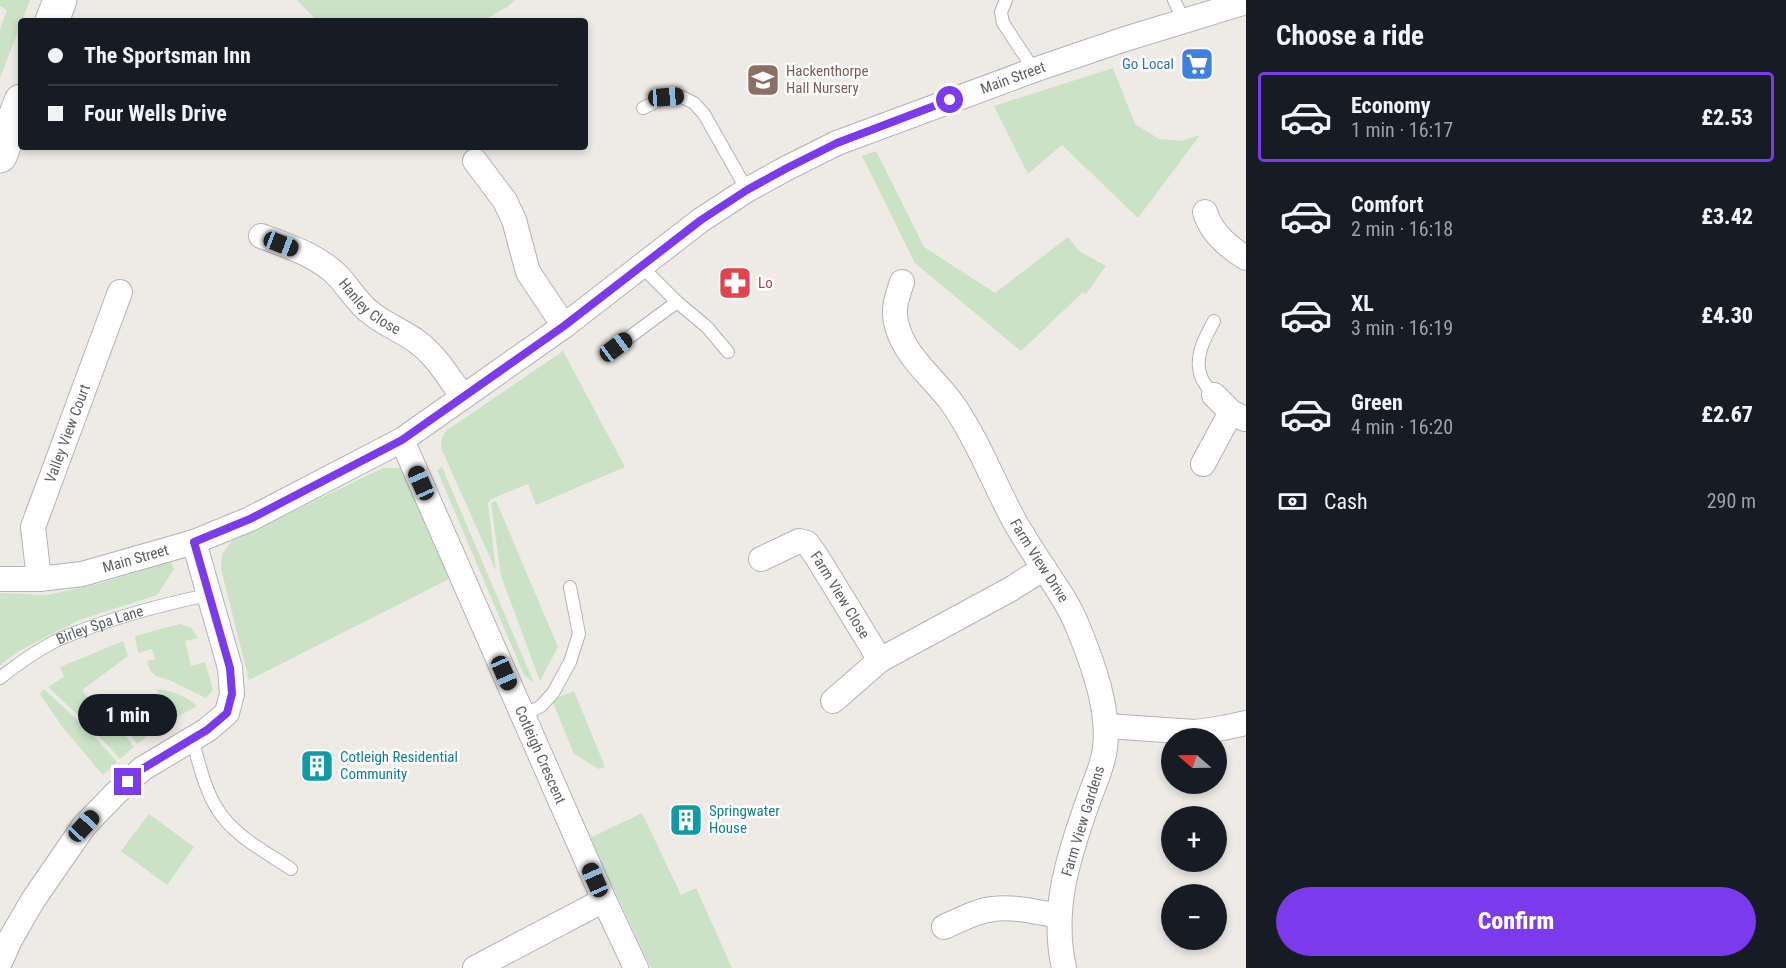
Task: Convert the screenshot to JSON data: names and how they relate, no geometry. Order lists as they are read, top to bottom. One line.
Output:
{"streets":{"street":["Main Street","Hanley Close","Valley View Court","Farm View Drive","Farm View Close","Cotleigh Crescent","Farm View Gardens"],"lane":["Birley Spa Lane"]},"crossings":[["Main Street","Hanley Close"],["Main Street","Valley View Court"],["Main Street","Cotleigh Crescent"],["Farm View Drive","Farm View Gardens"]],"places":{"supermarket":["Go Local"],"school or university":["Hackenthorpe Hall Nursery"],"pharmacy":["Lo"],"building":["Cotleigh Residential Community","Springwater House"]},"north":"left","page":{"heading":"Choose a ride","banner":["The Sportsman Inn","Four Wells Drive"],"list":[{"name":"Economy","note":"1 min · 16:17","value":"£2.53"},{"name":"Comfort","note":"2 min · 16:18","value":"£3.42"},{"name":"XL","note":"3 min · 16:19","value":"£4.30"},{"name":"Green","note":"4 min · 16:20","value":"£2.67"}],"pay":["Cash","290 m"],"bubble":"1 min","map_buttons":["+","−"],"buttons":"Confirm"}}
